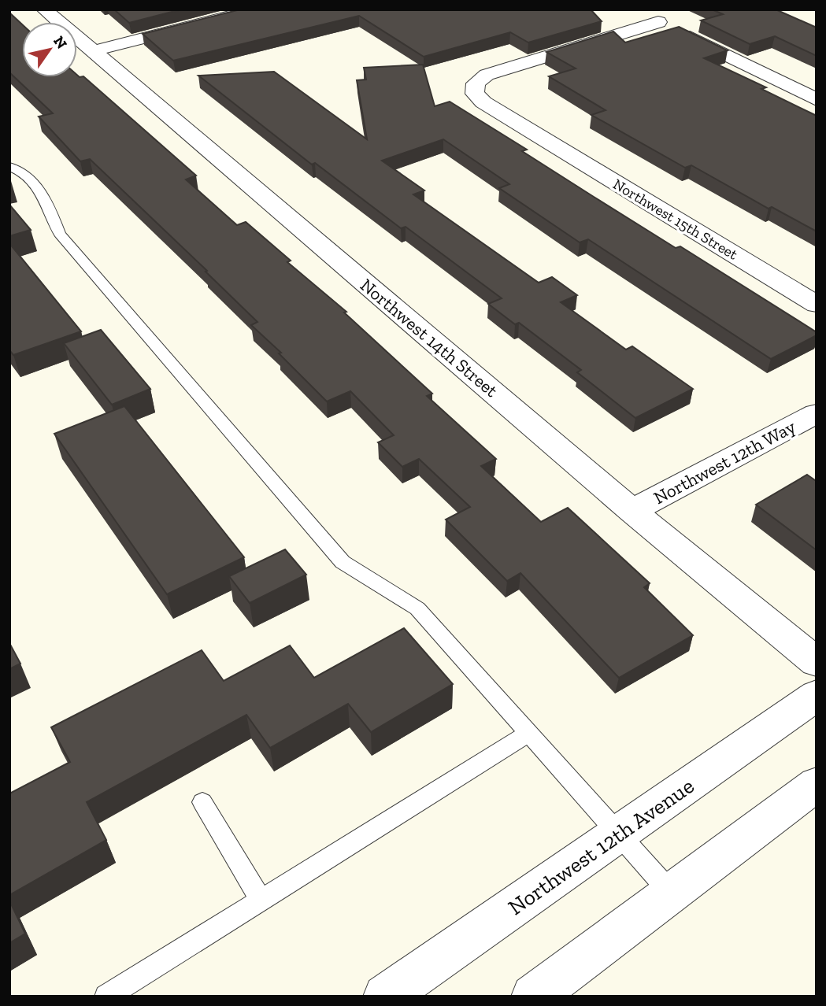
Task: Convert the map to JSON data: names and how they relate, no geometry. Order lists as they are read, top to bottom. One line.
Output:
{"streets":{"street":["Northwest 15th Street","Northwest 14th Street","Northwest 12th Way","Northwest 12th Avenue"]},"crossings":[["Northwest 14th Street","Northwest 12th Way"]],"north":"top right"}
